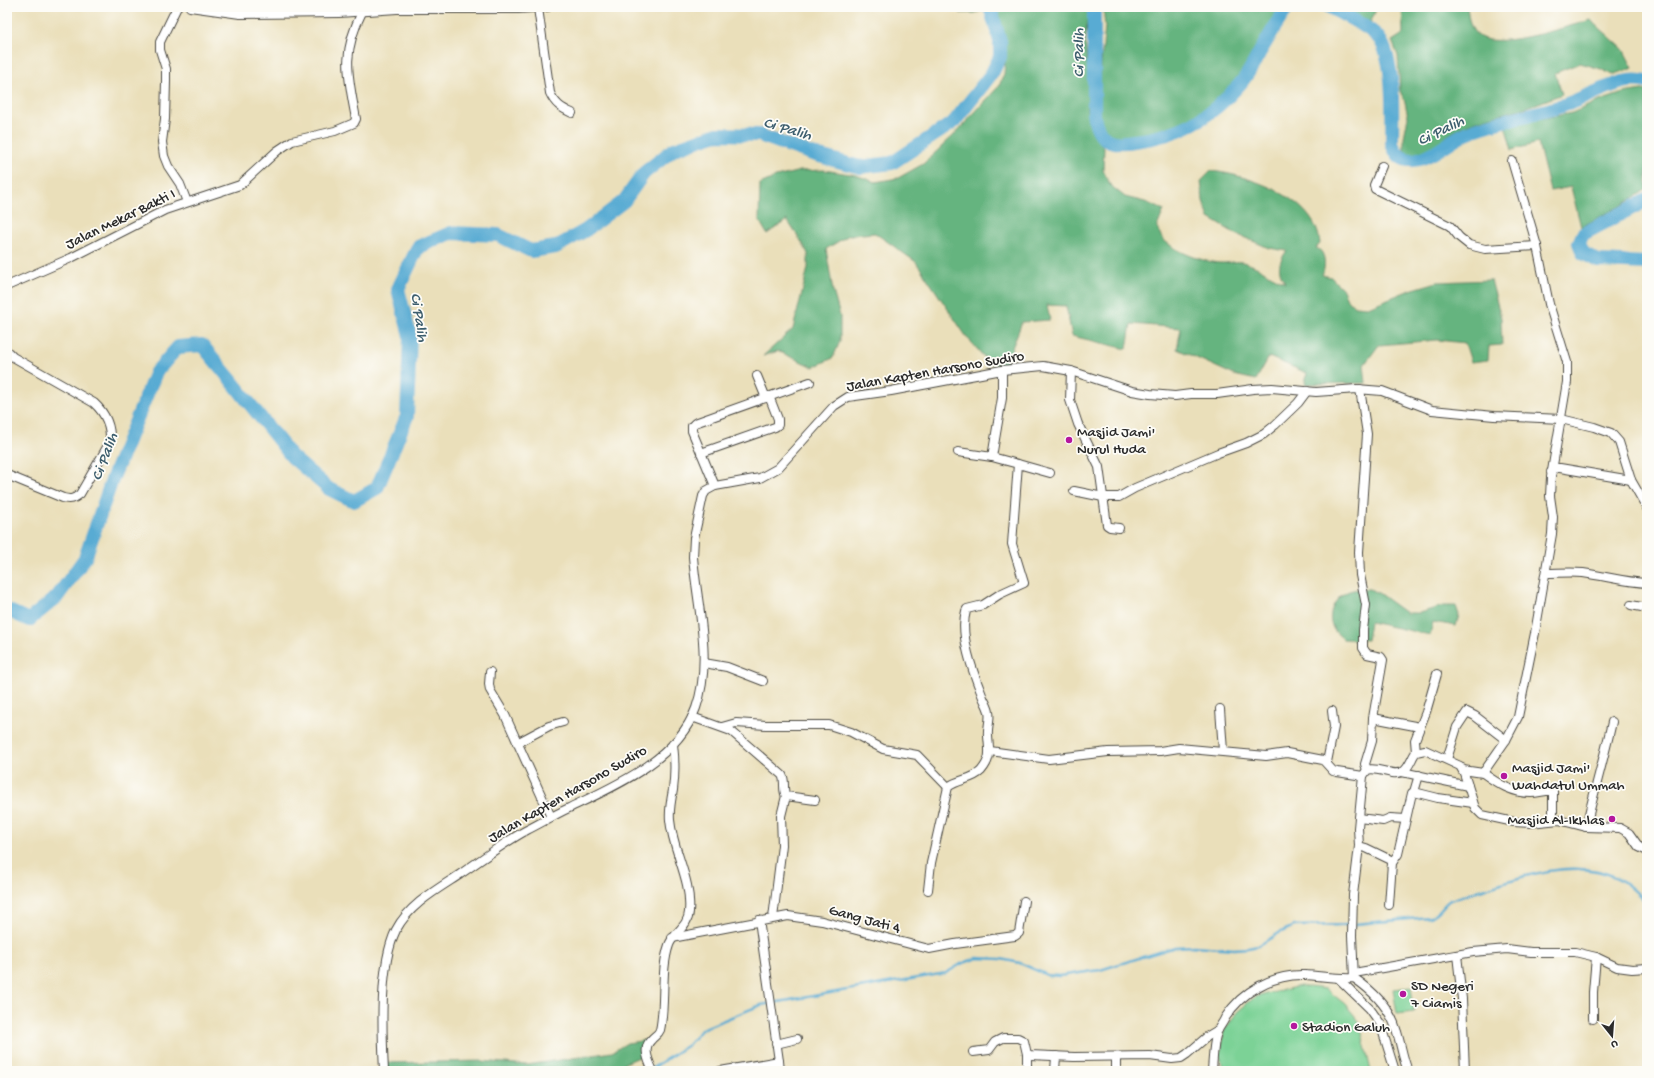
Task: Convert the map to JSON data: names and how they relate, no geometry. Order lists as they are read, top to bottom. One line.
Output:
{"streets":{"street":["Jalan Mekar Bakti I","Jalan Kapten Harsono Sudiro","Gang Jati 4"]},"water":["Ci Palih"],"places":["Masjid Jami' Nurul Huda","Masjid Jami' Wahdatul Ummah","Masjid Al-Ikhlas","SD Negeri 7 Ciamis","Stadion Galuh"],"north":"bottom"}
